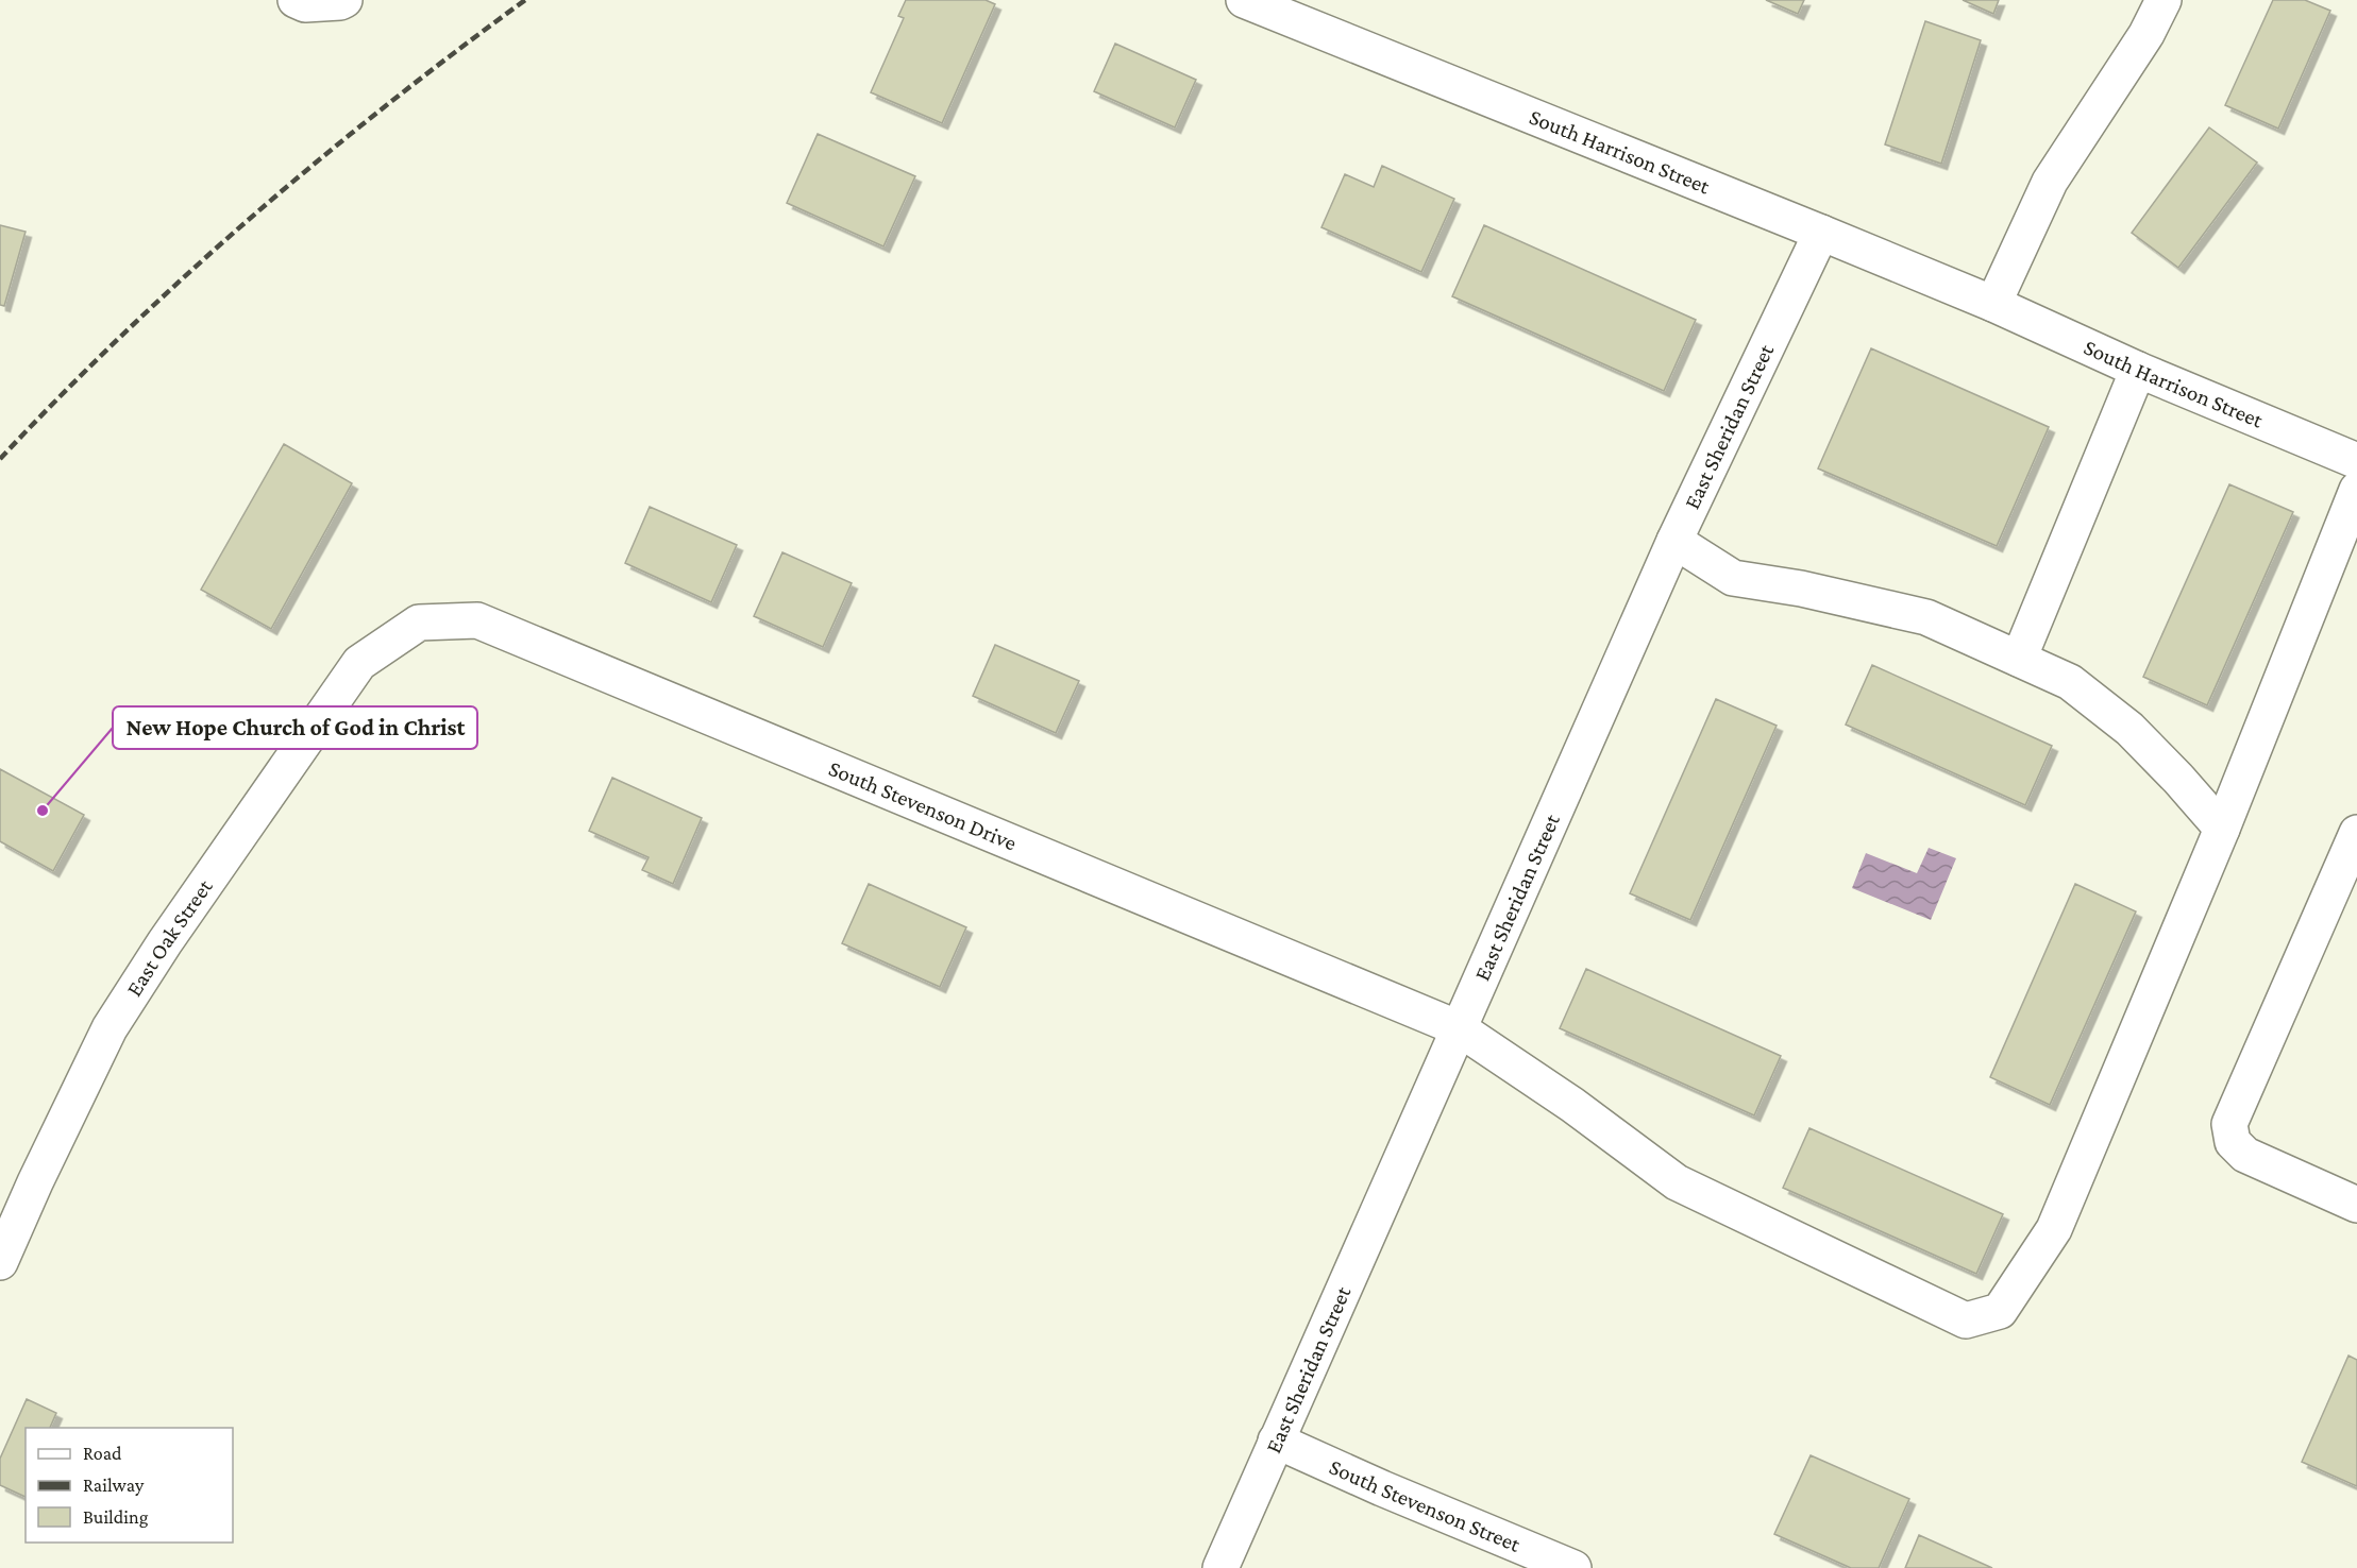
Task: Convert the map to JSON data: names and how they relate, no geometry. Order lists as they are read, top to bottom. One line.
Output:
{"streets":{"street":["South Harrison Street","East Sheridan Street","South Stevenson Drive","East Oak Street","South Stevenson Street"]},"crossings":[["South Harrison Street","East Sheridan Street"],["East Sheridan Street","South Stevenson Drive"],["East Sheridan Street","South Stevenson Street"],["South Stevenson Drive","East Oak Street"]],"places":["New Hope Church of God in Christ"],"legend":["Road","Railway","Building"]}
